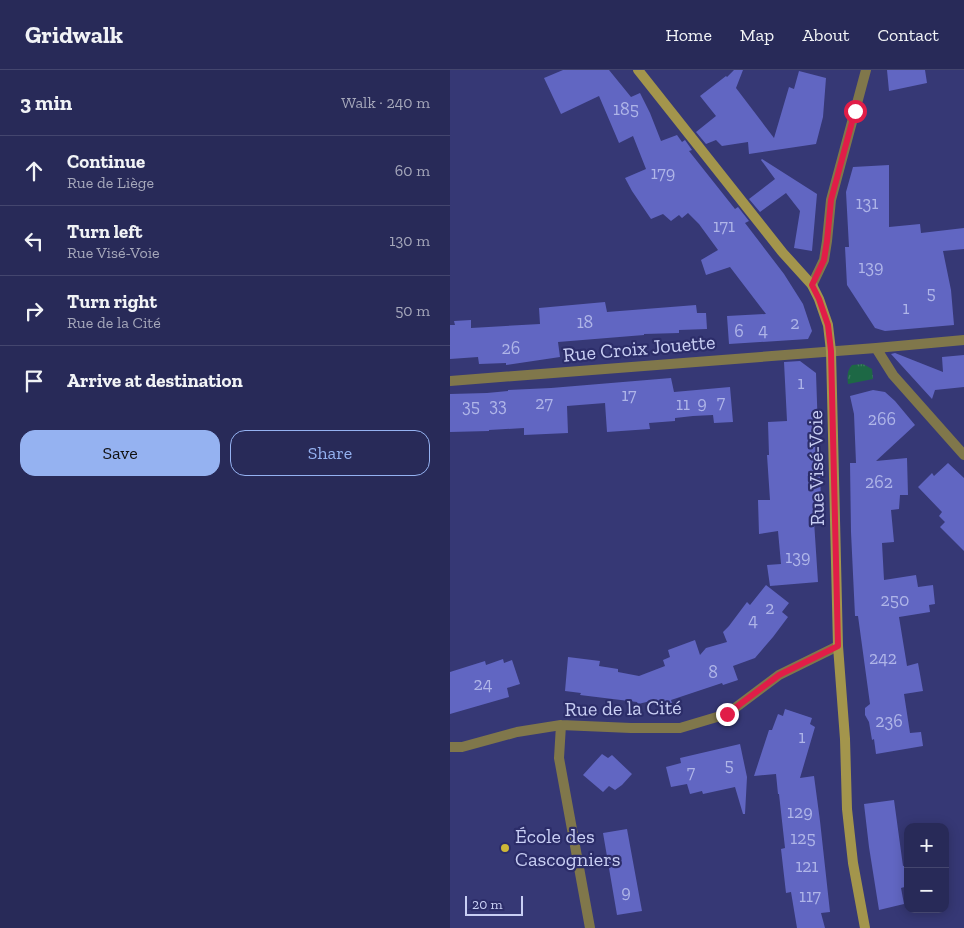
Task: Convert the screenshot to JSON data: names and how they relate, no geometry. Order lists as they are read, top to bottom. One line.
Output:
{"streets":{"street":["Rue Croix Jouette","Rue Visé-Voie","Rue de la Cité"]},"crossings":[["Rue Croix Jouette","Rue Visé-Voie"],["Rue Visé-Voie","Rue de la Cité"]],"places":["École des Cascogniers"],"house_numbers":["185","179","131","171","139","5","1","18","2","4","6","26","1","17","7","27","9","11","33","35","266","262","139","250","2","4","242","8","24","236","1","5","7","129","125","121","9","117"],"scale_bar":"20 m","page":{"header":"Gridwalk","nav":["Home","Map","About","Contact"],"heading":["3 min","Walk · 240 m"],"list":[["Continue","Rue de Liège","60 m"],["Turn left","Rue Visé-Voie","130 m"],["Turn right","Rue de la Cité","50 m"],"Arrive at destination"],"buttons":["Save","Share"],"map_buttons":["+","−"],"scale":"20 m"}}
